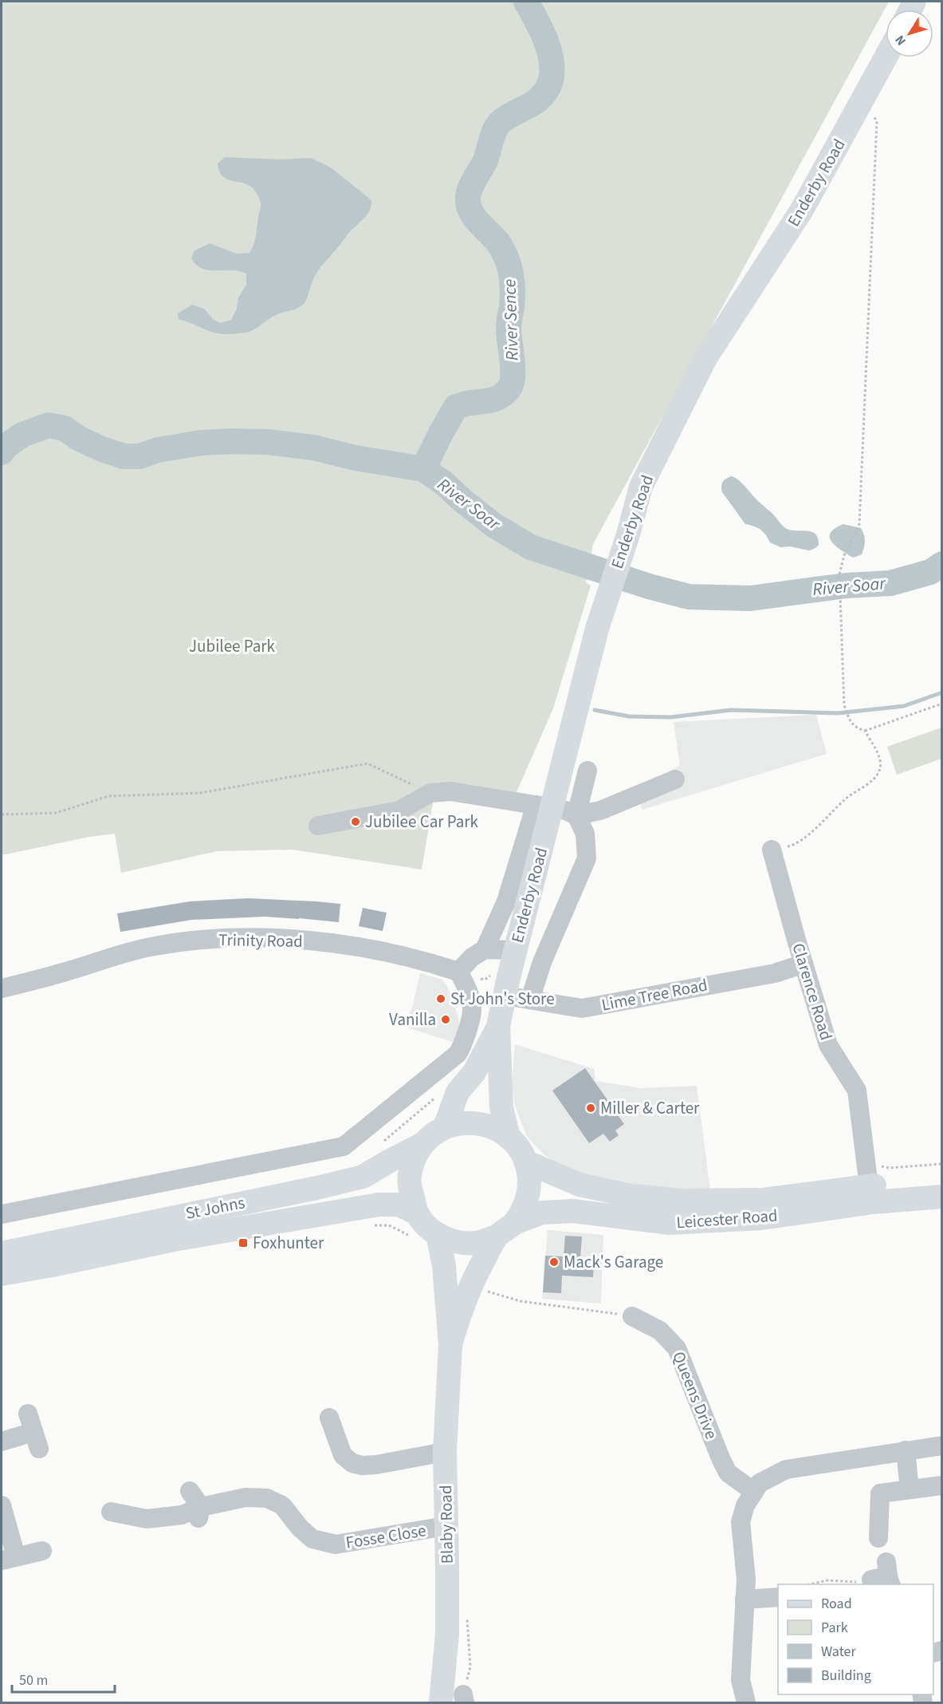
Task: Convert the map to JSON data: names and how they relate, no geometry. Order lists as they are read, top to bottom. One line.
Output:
{"streets":{"main road":["Enderby Road","St Johns","Leicester Road","Blaby Road"],"street":["Trinity Road","Clarence Road","Lime Tree Road","Queens Drive","Fosse Close"]},"crossings":[["Enderby Road","Lime Tree Road"],["Enderby Road","St Johns"],["Enderby Road","Leicester Road"],["Enderby Road","Blaby Road"],["Clarence Road","Lime Tree Road"],["Clarence Road","Leicester Road"],["St Johns","Leicester Road"],["St Johns","Blaby Road"],["Leicester Road","Blaby Road"],["Blaby Road","Fosse Close"]],"water":["River Sence","River Soar"],"parks":["Jubilee Park"],"places":{"other":["Jubilee Car Park","St John's Store","Vanilla","Miller & Carter","Mack's Garage"],"transit":["Foxhunter"]},"legend":["Road","Park","Water","Building"],"scale_bar":"50 m","north":"bottom left"}
